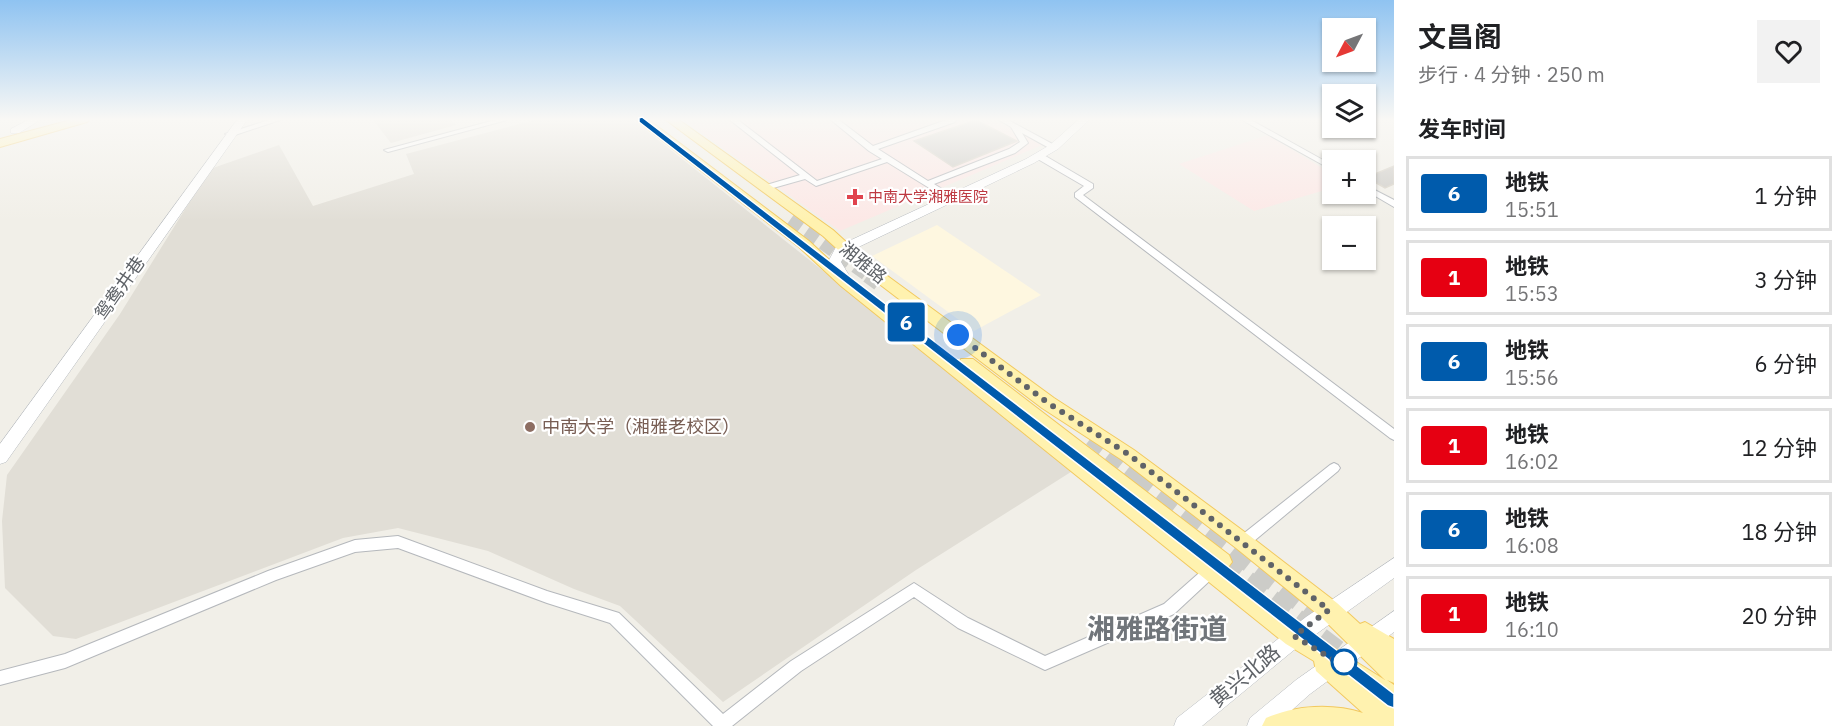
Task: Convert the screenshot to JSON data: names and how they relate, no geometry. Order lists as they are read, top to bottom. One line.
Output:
{"streets":{"main road":["湘雅路","鸳鸯井巷","黄兴北路"]},"crossings":[["湘雅路","黄兴北路"]],"districts":["湘雅路街道"],"places":{"health":["中南大学湘雅医院"],"other":["中南大学（湘雅老校区）"]},"lines":["metro line 6"],"north":"bottom left","page":{"on_map":"6","heading":[["文昌阁","步行 · 4 分钟 · 250 m"],"发车时间"],"map_buttons":["+","−"],"list":[{"mark":"6","name":"地铁","note":"15:51","value":"1 分钟"},{"mark":"1","name":"地铁","note":"15:53","value":"3 分钟"},{"mark":"6","name":"地铁","note":"15:56","value":"6 分钟"},{"mark":"1","name":"地铁","note":"16:02","value":"12 分钟"},{"mark":"6","name":"地铁","note":"16:08","value":"18 分钟"},{"mark":"1","name":"地铁","note":"16:10","value":"20 分钟"}]}}
